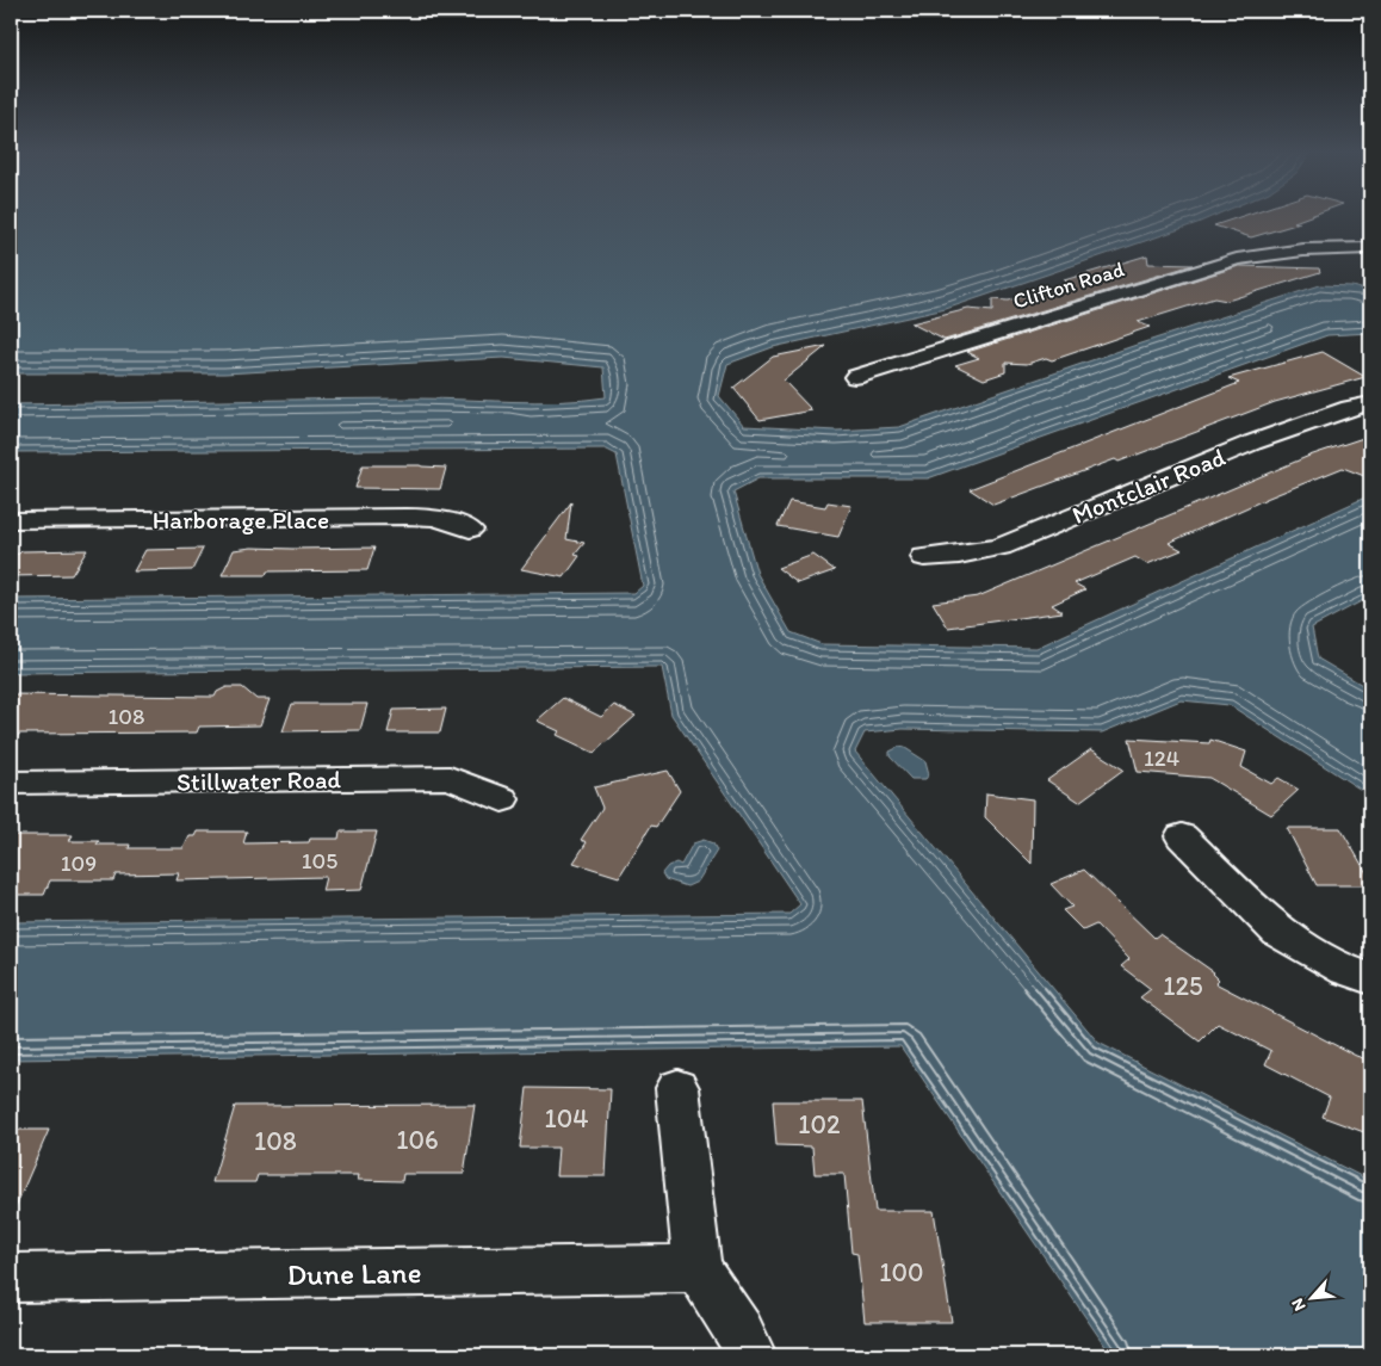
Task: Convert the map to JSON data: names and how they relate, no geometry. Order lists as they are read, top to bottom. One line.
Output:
{"streets":{"street":["Clifton Road","Montclair Road","Harborage Place","Stillwater Road","Dune Lane"]},"house_numbers":["108","124","105","109","125","104","102","106","108","100"],"north":"bottom left"}
